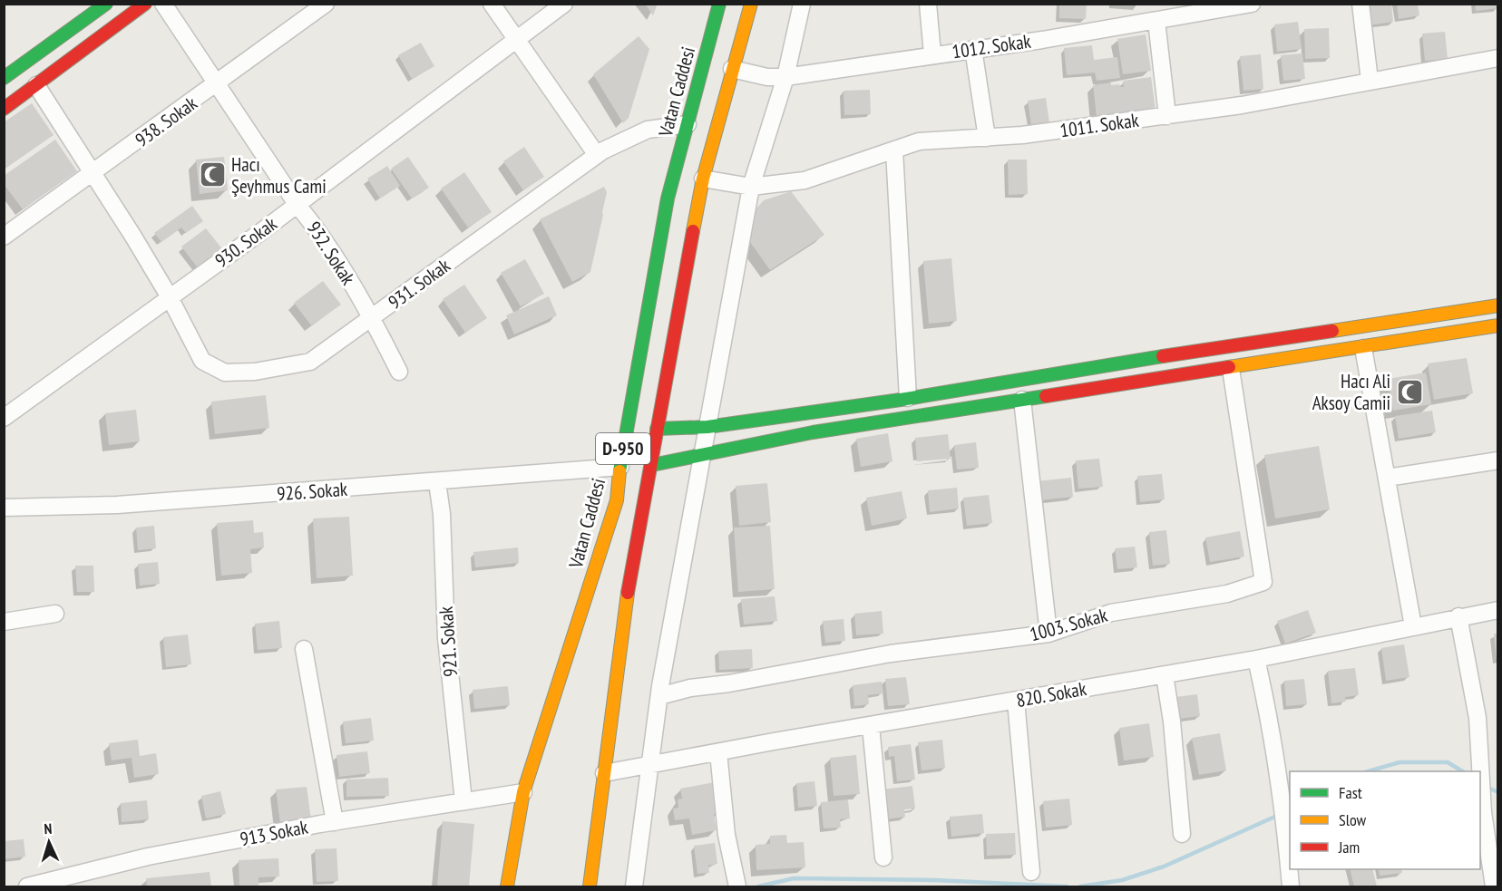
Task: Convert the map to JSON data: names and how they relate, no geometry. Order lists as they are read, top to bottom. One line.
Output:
{"streets":{"main road":["Vatan Caddesi","D-950"],"street":["1012. Sokak","938. Sokak","1011. Sokak","930. Sokak","932. Sokak","931. Sokak","926. Sokak","1003. Sokak","921. Sokak","820. Sokak","913 Sokak"]},"crossings":[["1012. Sokak","D-950"],["Vatan Caddesi","931. Sokak"],["Vatan Caddesi","926. Sokak"],["Vatan Caddesi","913 Sokak"],["938. Sokak","932. Sokak"],["938. Sokak","931. Sokak"],["1011. Sokak","D-950"],["930. Sokak","932. Sokak"],["930. Sokak","931. Sokak"],["932. Sokak","931. Sokak"],["D-950","820. Sokak"],["926. Sokak","921. Sokak"],["921. Sokak","913 Sokak"]],"places":{"mosque":["Hacı Şeyhmus Cami","Hacı Ali Aksoy Camii"]},"legend":["Fast","Slow","Jam"],"north":"top"}
